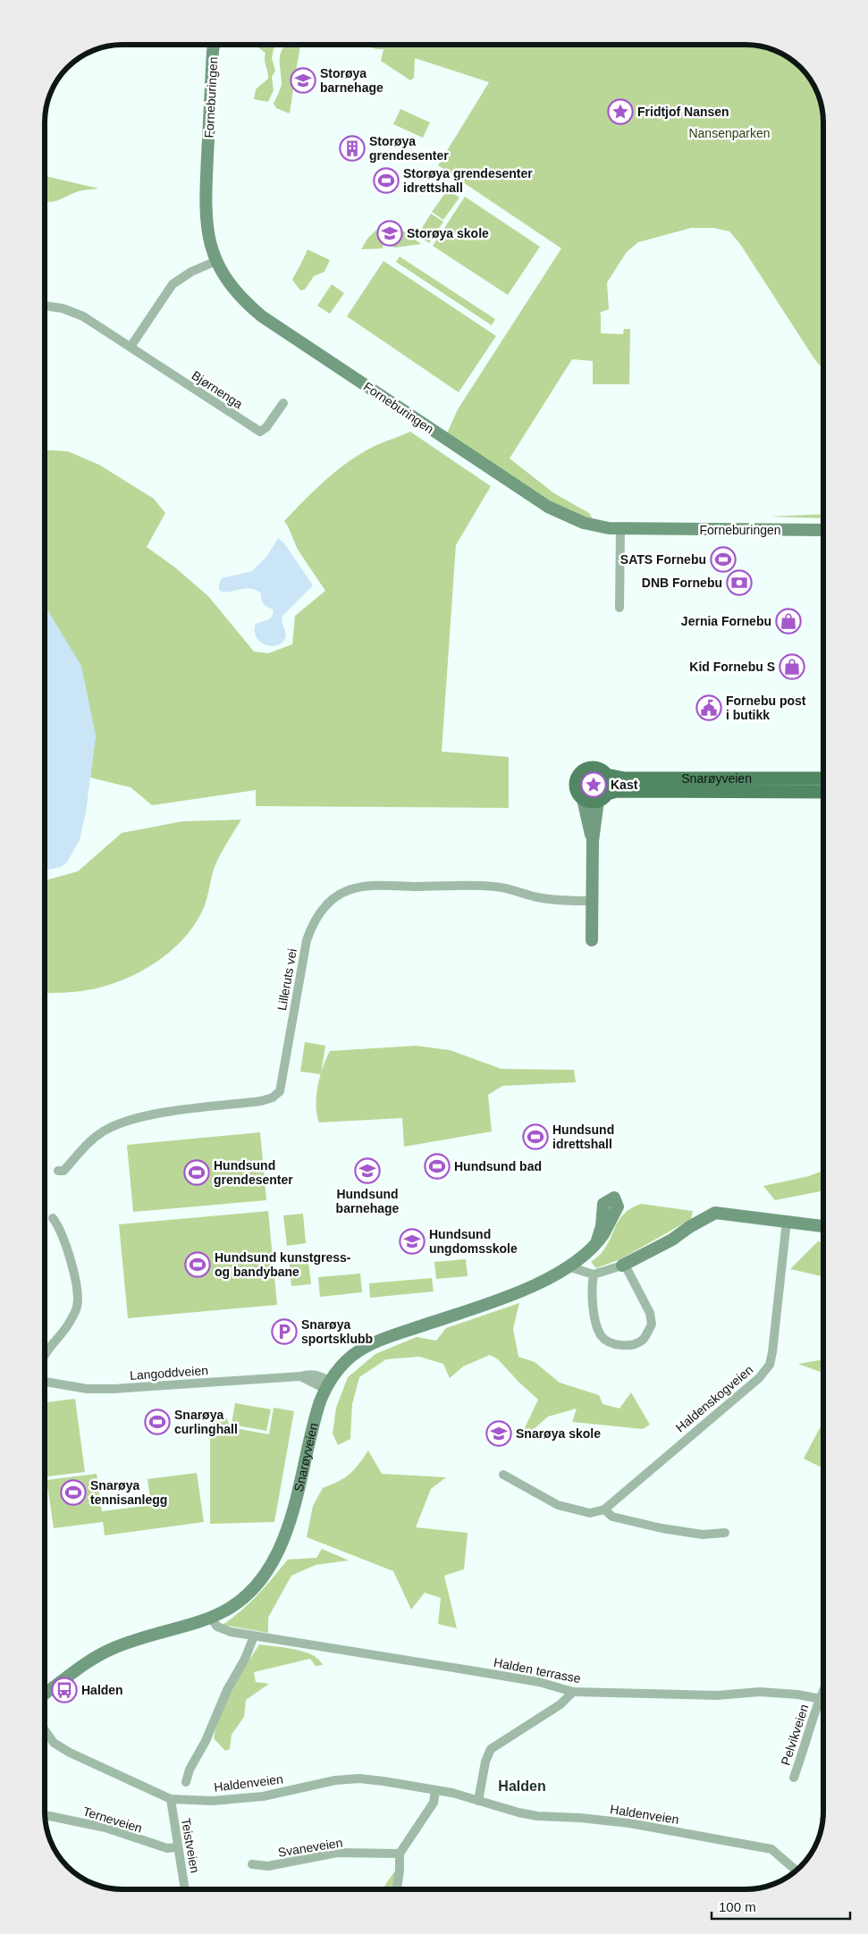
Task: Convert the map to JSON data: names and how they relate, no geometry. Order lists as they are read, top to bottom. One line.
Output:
{"streets":{"main road":["Snarøyveien"],"street":["Forneburingen","Bjørnenga","Lilleruts vei","Langoddveien","Haldenskogveien","Halden terrasse","Pelvikveien","Haldenveien","Terneveien","Teistveien","Svaneveien"]},"crossings":[["Snarøyveien","Langoddveien"],["Snarøyveien","Halden terrasse"],["Halden terrasse","Pelvikveien"],["Haldenveien","Teistveien"],["Terneveien","Teistveien"]],"districts":["Halden"],"parks":["Nansenparken"],"places":{"school or university":["Storøya barnehage","Storøya skole","Hundsund barnehage","Hundsund ungdomsskole","Snarøya skole"],"place":["Fridtjof Nansen","Kast"],"building":["Storøya grendesenter"],"sports":["Storøya grendesenter idrettshall","SATS Fornebu","Hundsund idrettshall","Hundsund bad","Hundsund grendesenter","Hundsund kunstgress- og bandybane","Snarøya curlinghall","Snarøya tennisanlegg"],"bank":["DNB Fornebu"],"shop":["Jernia Fornebu","Kid Fornebu S"],"public building":["Fornebu post i butikk"],"parking":["Snarøya sportsklubb"],"bus stop":["Halden"]},"scale_bar":"100 m"}
